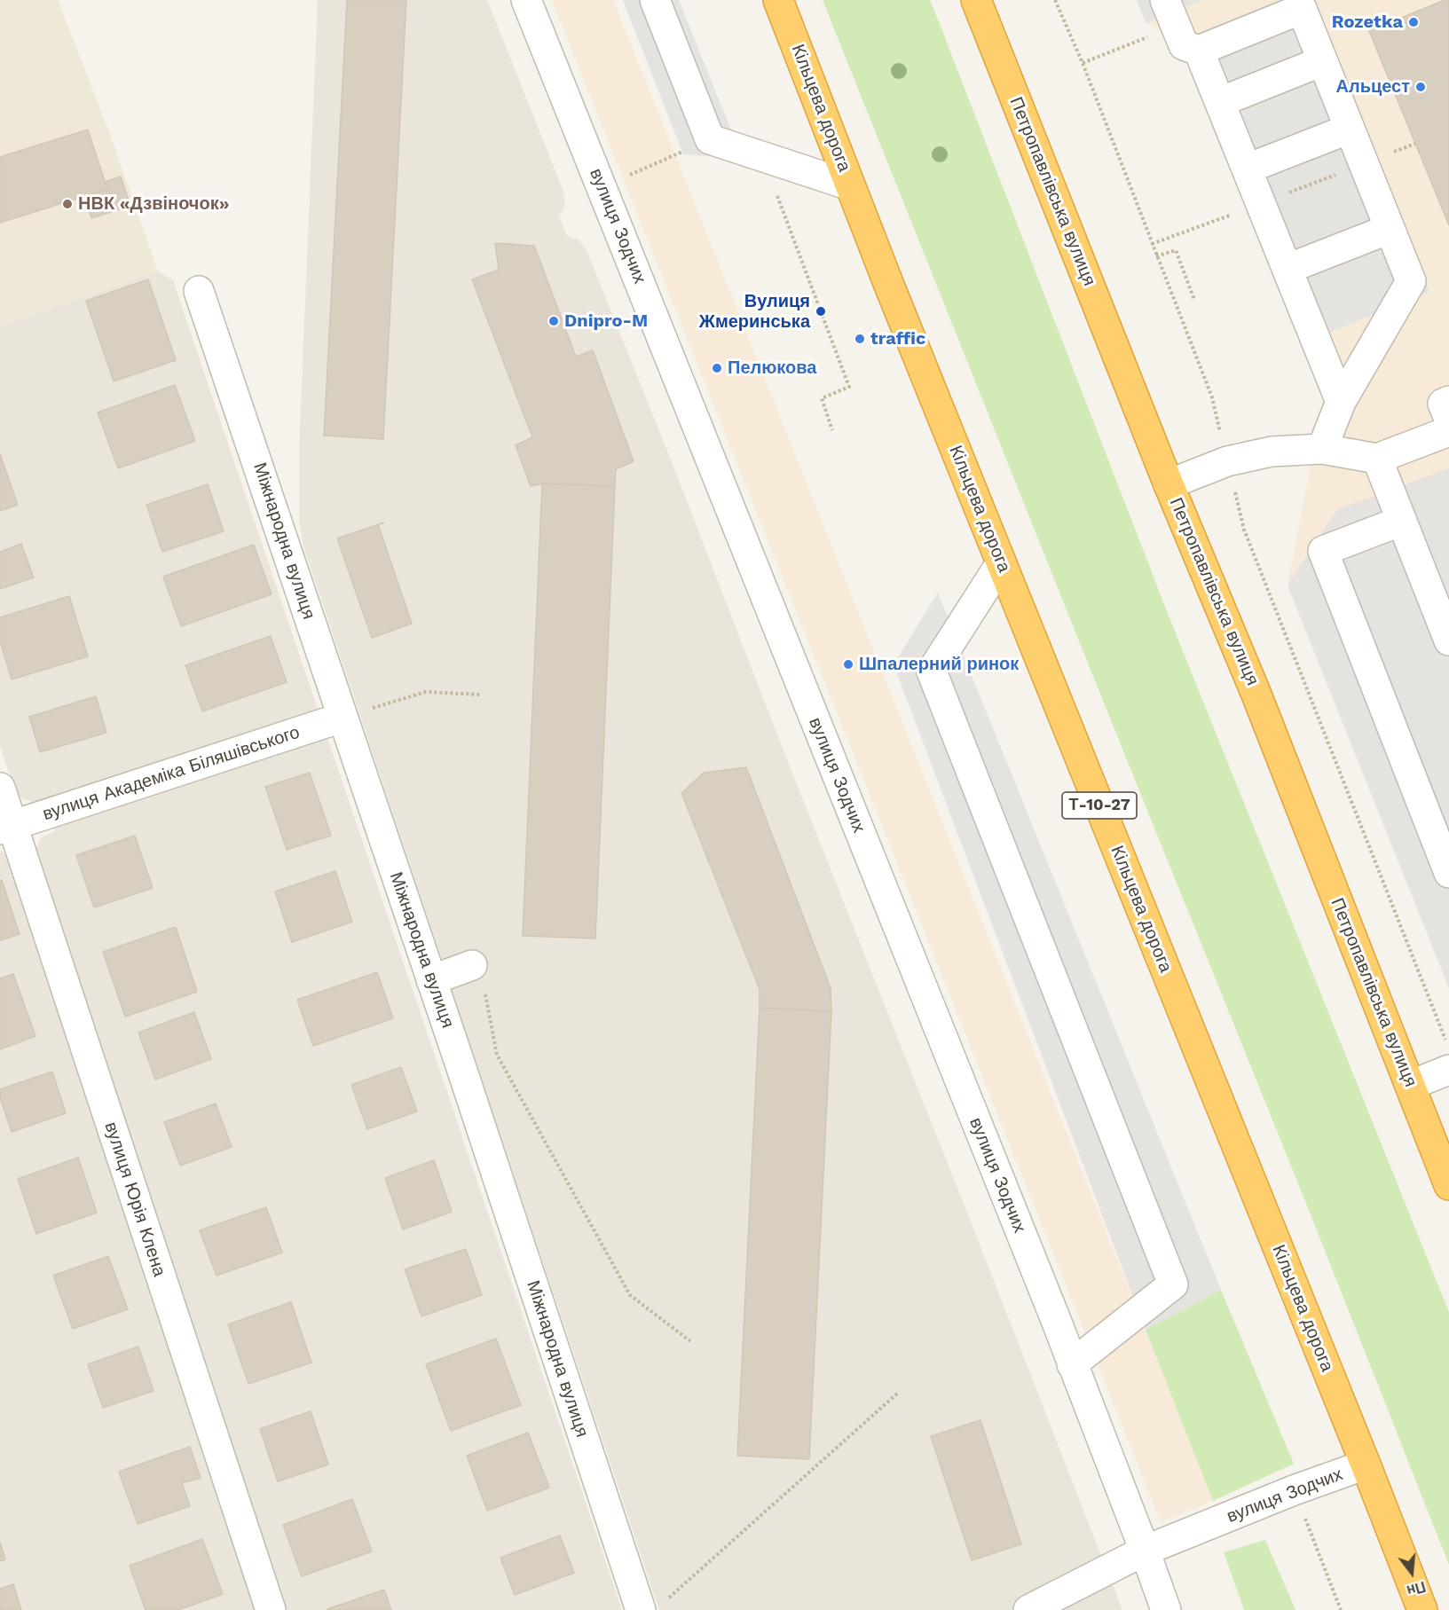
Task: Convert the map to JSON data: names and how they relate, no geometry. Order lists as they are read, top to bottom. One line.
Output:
{"streets":{"highway":["Кільцева дорога","Петропавлівська вулиця","Т-10-27"],"street":["вулиця Зодчих","Міжнародна вулиця","вулиця Академіка Біляшівського","вулиця Юрія Клена"]},"crossings":[["Кільцева дорога","вулиця Зодчих"],["Міжнародна вулиця","вулиця Академіка Біляшівського"],["вулиця Академіка Біляшівського","вулиця Юрія Клена"]],"places":["Rozetka","Альцест","НВК «Дзвіночок»","Вулиця Жмеринська","Dnipro-M","traffic","Пелюкова","Шпалерний ринок"],"north":"bottom"}
